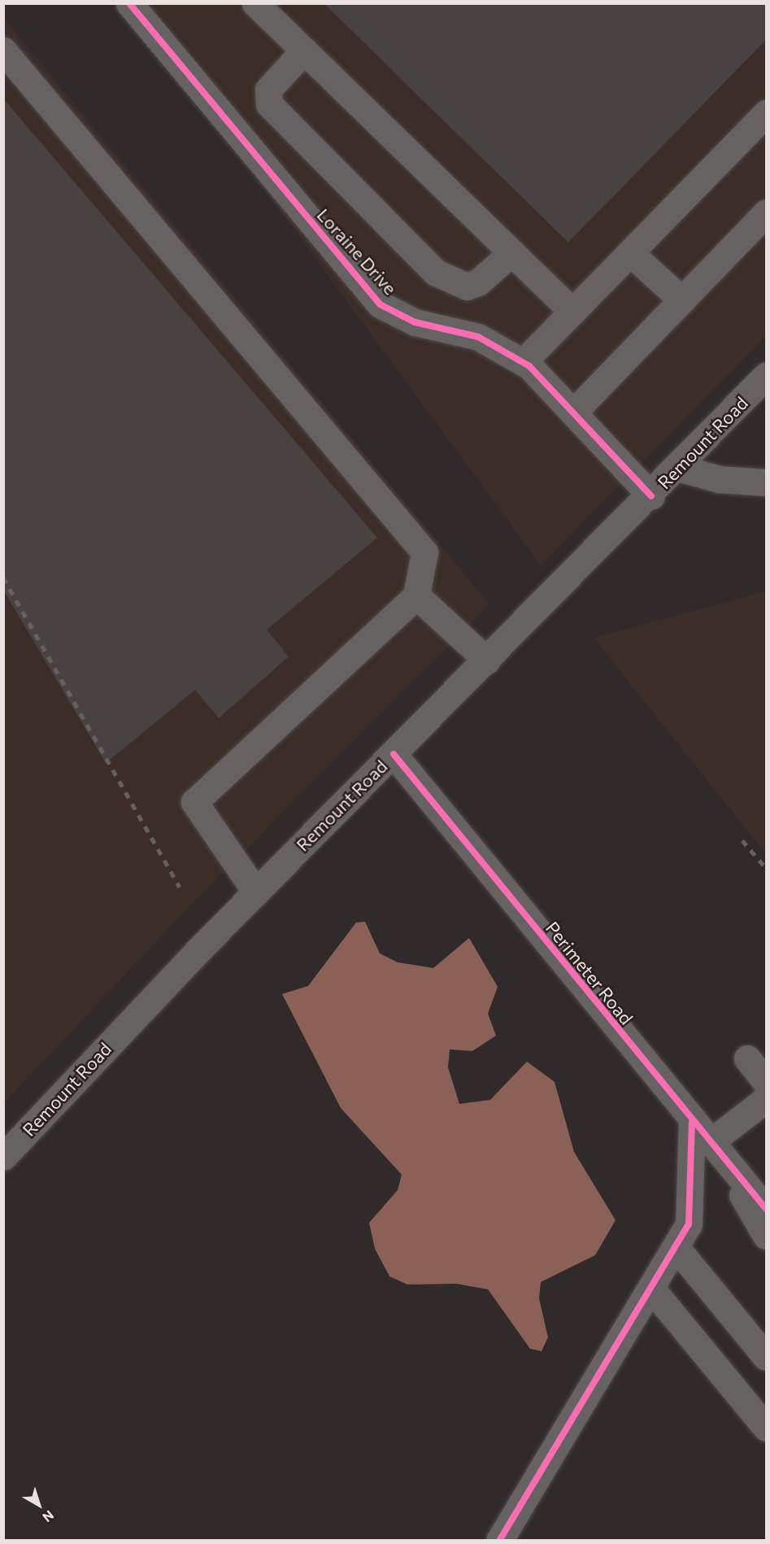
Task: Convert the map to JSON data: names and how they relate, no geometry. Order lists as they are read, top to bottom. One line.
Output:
{"streets":{"main road":["Remount Road"],"street":["Loraine Drive","Perimeter Road"]},"crossings":[["Loraine Drive","Remount Road"],["Remount Road","Perimeter Road"]],"north":"bottom right"}
